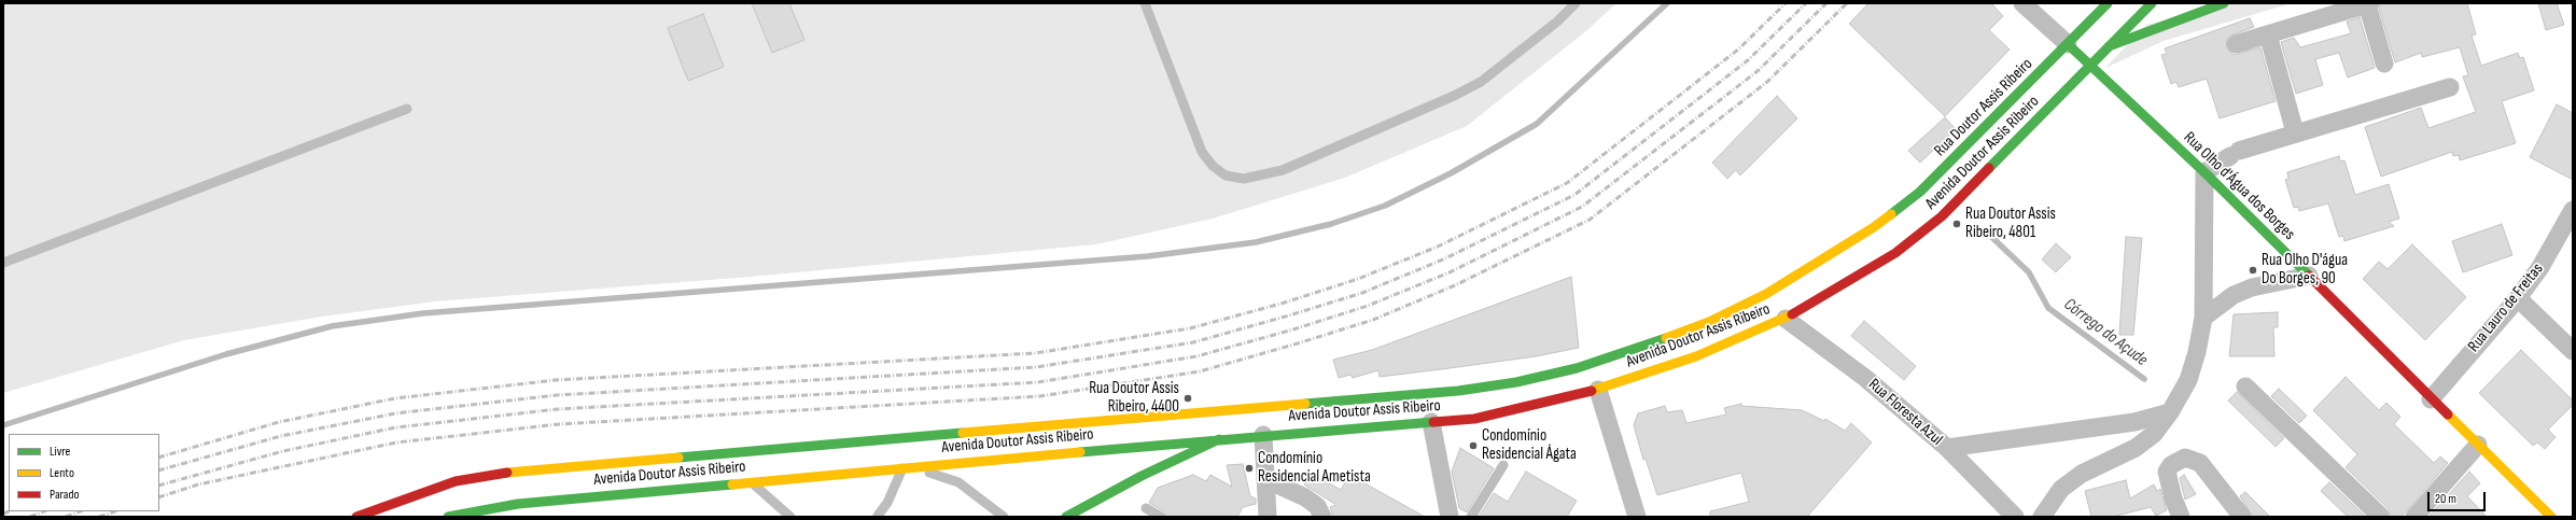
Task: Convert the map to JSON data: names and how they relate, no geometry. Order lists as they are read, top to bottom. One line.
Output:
{"streets":{"main road":["Rua Doutor Assis Ribeiro","Avenida Doutor Assis Ribeiro","Rua Olho d'Água dos Borges"],"street":["Rua Lauro de Freitas","Rua Floresta Azul"]},"crossings":[["Rua Doutor Assis Ribeiro","Avenida Doutor Assis Ribeiro"],["Rua Doutor Assis Ribeiro","Rua Olho d'Água dos Borges"],["Avenida Doutor Assis Ribeiro","Rua Olho d'Água dos Borges"],["Avenida Doutor Assis Ribeiro","Rua Floresta Azul"],["Rua Olho d'Água dos Borges","Rua Lauro de Freitas"]],"water":["Córrego do Açude"],"places":["Rua Doutor Assis Ribeiro, 4801","Rua Olho D'água Do Borges, 90","Rua Doutor Assis Ribeiro, 4400","Condomínio Residencial Ágata","Condomínio Residencial Ametista"],"legend":["Livre","Lento","Parado"],"scale_bar":"20 m"}
